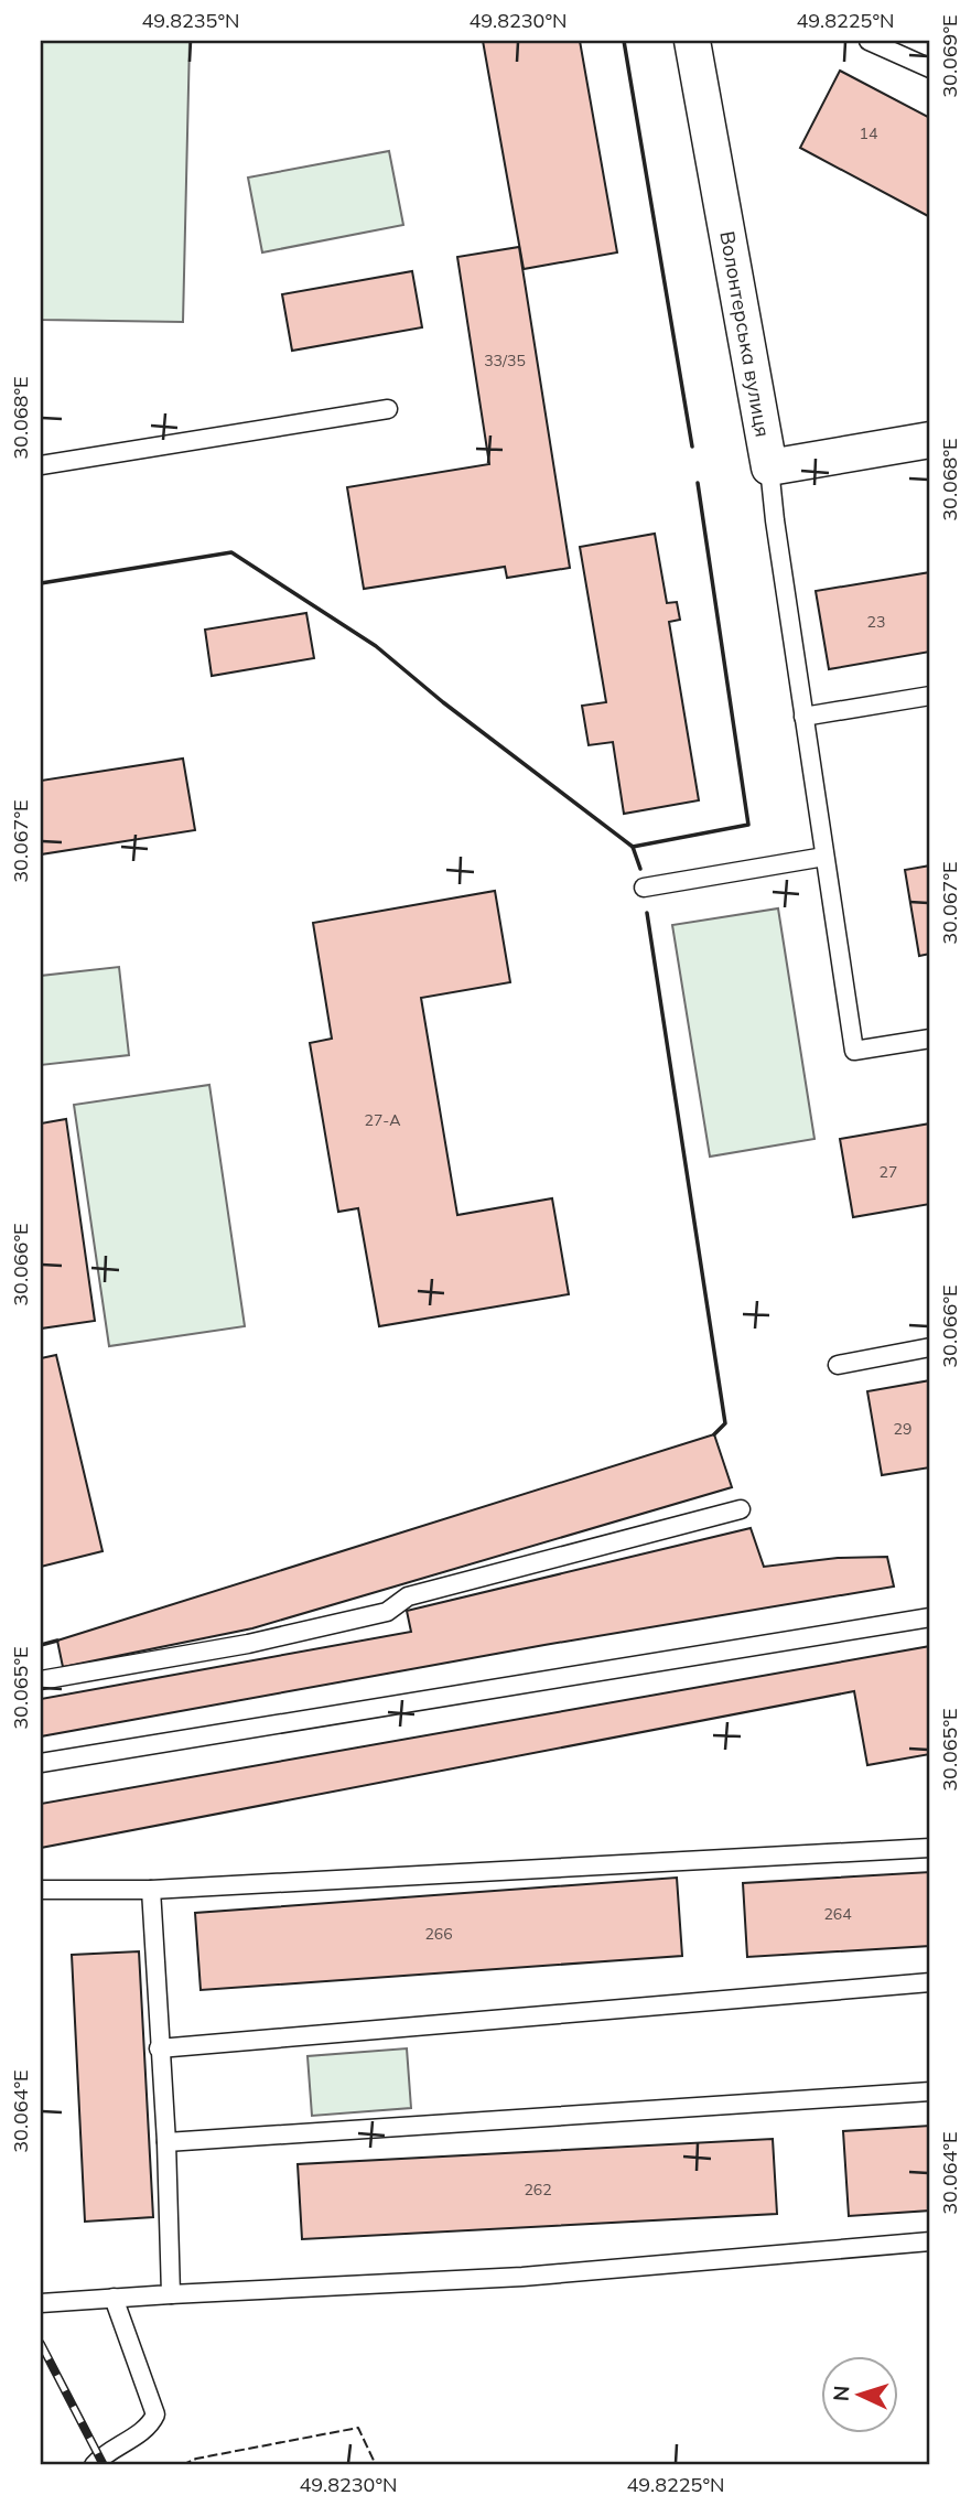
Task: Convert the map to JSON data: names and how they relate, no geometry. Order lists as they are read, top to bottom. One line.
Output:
{"streets":{"street":["Волонтерська вулиця"]},"house_numbers":["14","33/35","23","27-А","27","29","264","266","262"],"north":"left","coordinates":["49.8235°N","49.8230°N","49.8225°N","30.069°E","30.068°E","30.067°E","30.066°E","30.065°E","30.064°E"]}
